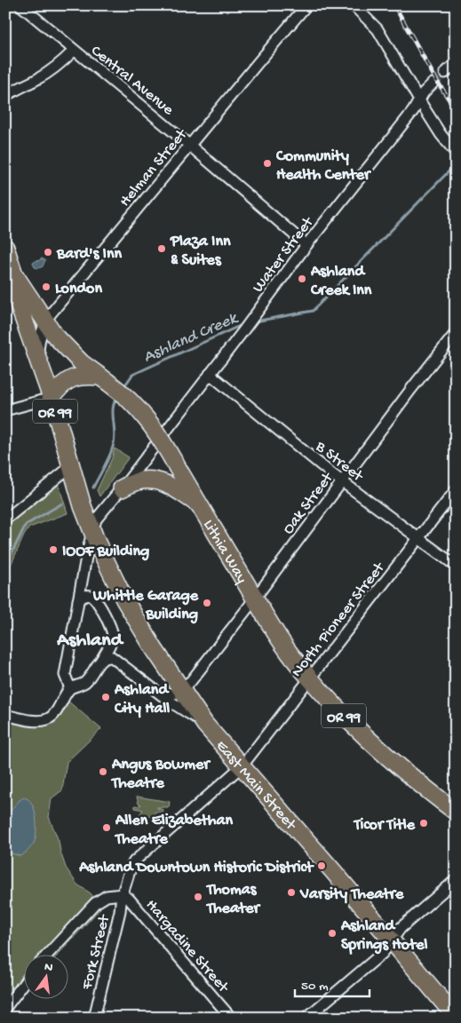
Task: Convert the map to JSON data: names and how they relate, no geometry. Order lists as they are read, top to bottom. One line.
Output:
{"streets":{"main road":["OR 99","Lithia Way","East Main Street"],"street":["Central Avenue","Helman Street","Water Street","B Street","Oak Street","North Pioneer Street","Hargadine Street","Fork Street"]},"crossings":[["Central Avenue","Helman Street"],["Central Avenue","Water Street"],["Helman Street","OR 99"],["Helman Street","Lithia Way"],["Water Street","OR 99"],["Water Street","B Street"],["Water Street","East Main Street"],["OR 99","Lithia Way"],["OR 99","East Main Street"],["B Street","Oak Street"],["B Street","North Pioneer Street"],["Oak Street","Lithia Way"],["Oak Street","East Main Street"],["Lithia Way","North Pioneer Street"],["North Pioneer Street","East Main Street"],["North Pioneer Street","Hargadine Street"],["North Pioneer Street","Fork Street"],["Hargadine Street","Fork Street"]],"districts":["Ashland"],"water":["Ashland Creek"],"places":["Community Health Center","Plaza Inn & Suites","Bard's Inn","Ashland Creek Inn","London","IOOF Building","Whittle Garage Building","Ashland City Hall","Angus Bowmer Theatre","Ticor Title","Allen Elizabethan Theatre","Ashland Downtown Historic District","Varsity Theatre","Thomas Theater","Ashland Springs Hotel"],"scale_bar":"50 m","north":"top"}
